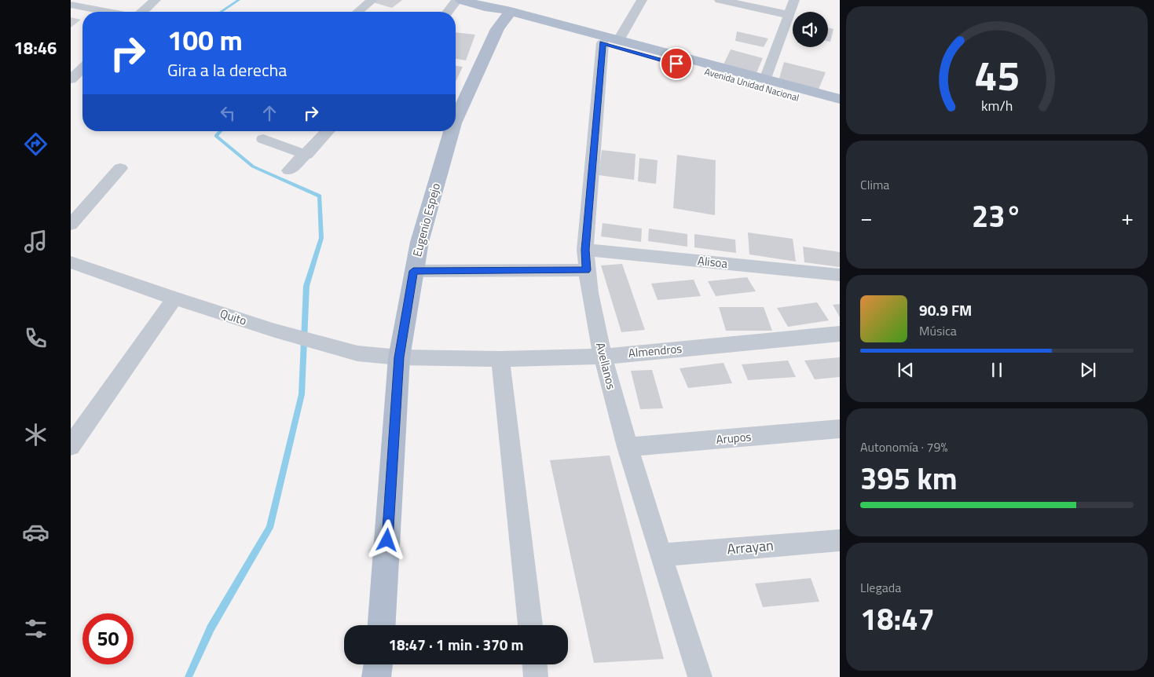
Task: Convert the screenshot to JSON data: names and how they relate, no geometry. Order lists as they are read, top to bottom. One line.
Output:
{"streets":{"main road":["Avenida Unidad Nacional","Eugenio Espejo"],"street":["Alisoa","Quito","Almendros","Avellanos","Arupos","Arrayan"]},"crossings":[["Avenida Unidad Nacional","Eugenio Espejo"],["Avenida Unidad Nacional","Avellanos"],["Eugenio Espejo","Quito"],["Eugenio Espejo","Almendros"],["Alisoa","Avellanos"],["Quito","Almendros"],["Almendros","Avellanos"],["Avellanos","Arupos"],["Avellanos","Arrayan"]],"page":{"tabs":"18:46","turn":["100 m","Gira a la derecha"],"tile":["Clima",["Autonomía · 79%","395 km"],["Llegada","18:47"]],"heat":["−","23°","+"],"song":["90.9 FM","Música"],"limit":"50","trip":"18:47 · 1 min · 370 m","gauge":["45","km/h"]}}
